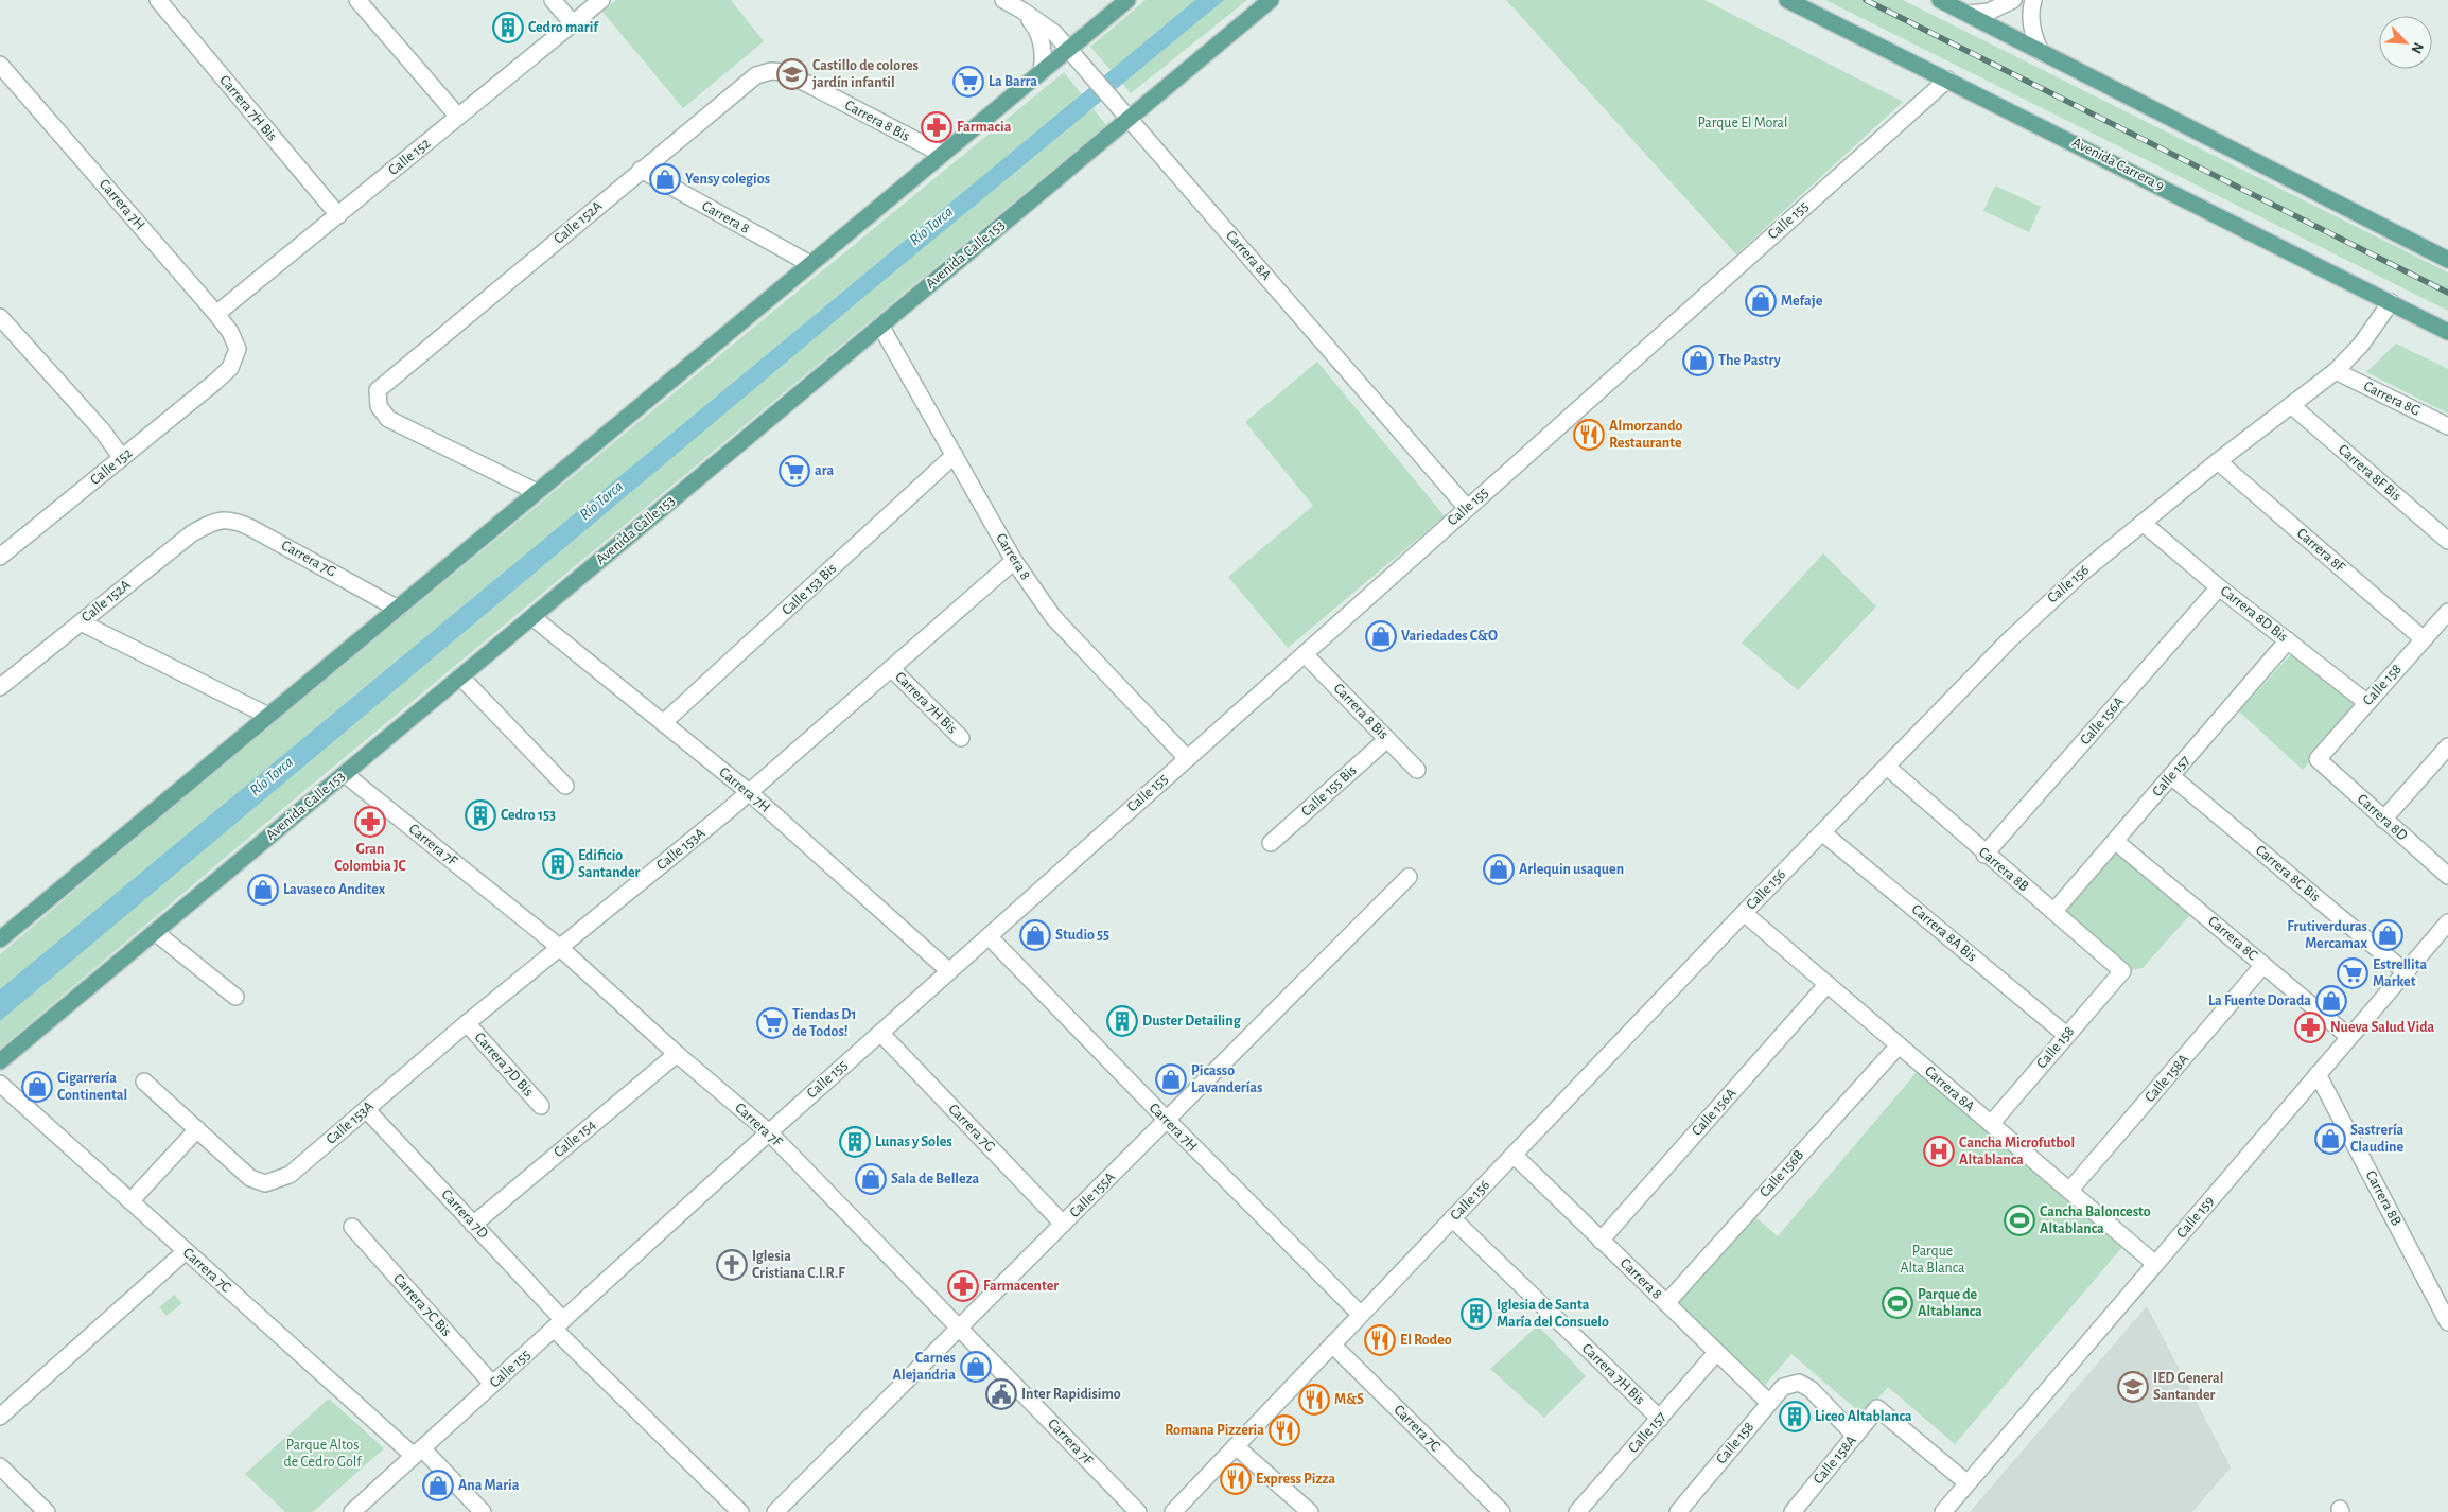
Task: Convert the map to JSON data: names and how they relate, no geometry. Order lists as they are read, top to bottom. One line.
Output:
{"streets":{"main road":["Avenida Carrera 9","Avenida Calle 153"],"street":["Carrera 7H Bis","Carrera 8 Bis","Calle 152","Carrera 7H","Carrera 8","Calle 155","Calle 152A","Carrera 8A","Carrera 8G","Carrera 8F Bis","Carrera 8F","Carrera 7G","Calle 156","Calle 153 Bis","Carrera 8D Bis","Calle 158","Calle 156A","Calle 157","Calle 155 Bis","Carrera 8D","Carrera 7F","Calle 153A","Carrera 8B","Carrera 8C Bis","Carrera 8A Bis","Carrera 8C","Carrera 7D Bis","Calle 158A","Calle 154","Calle 156B","Calle 155A","Carrera 7D","Calle 159","Carrera 7C","Carrera 7C Bis"]},"crossings":[["Carrera 7H Bis","Calle 152"],["Carrera 7H Bis","Calle 156"],["Carrera 7H Bis","Calle 157"],["Carrera 7H Bis","Calle 153A"],["Carrera 8 Bis","Calle 155"],["Carrera 8 Bis","Calle 152A"],["Carrera 8 Bis","Calle 155 Bis"],["Calle 152","Carrera 7H"],["Avenida Carrera 9","Calle 155"],["Avenida Carrera 9","Calle 156"],["Carrera 7H","Calle 155"],["Carrera 7H","Avenida Calle 153"],["Carrera 7H","Calle 156"],["Carrera 7H","Calle 153 Bis"],["Carrera 7H","Calle 153A"],["Carrera 7H","Calle 155A"],["Carrera 8","Calle 155"],["Carrera 8","Calle 152A"],["Carrera 8","Avenida Calle 153"],["Carrera 8","Calle 156"],["Carrera 8","Calle 153 Bis"],["Carrera 8","Calle 158"],["Carrera 8","Calle 156A"],["Carrera 8","Calle 157"],["Carrera 8","Calle 153A"],["Carrera 8","Calle 156B"],["Calle 155","Carrera 8A"],["Calle 155","Carrera 7G"],["Calle 155","Carrera 7F"],["Calle 155","Carrera 7D"],["Calle 155","Carrera 7C"],["Calle 155","Carrera 7C Bis"],["Calle 152A","Carrera 7G"],["Avenida Calle 153","Carrera 8A"],["Avenida Calle 153","Carrera 7F"],["Carrera 8A","Calle 156"],["Carrera 8A","Calle 158"],["Carrera 8A","Calle 156A"],["Carrera 8A","Calle 158A"],["Carrera 8A","Calle 156B"],["Carrera 8A","Calle 159"],["Carrera 8G","Calle 156"],["Carrera 8F Bis","Calle 156"],["Carrera 8F","Calle 156"],["Carrera 8F","Calle 158"],["Carrera 7G","Calle 155A"],["Calle 156","Carrera 8D Bis"],["Calle 156","Carrera 8B"],["Calle 156","Carrera 8A Bis"],["Calle 156","Carrera 7C"],["Carrera 8D Bis","Calle 158"],["Carrera 8D Bis","Calle 156A"],["Carrera 8D Bis","Calle 157"],["Calle 158","Carrera 8D"],["Calle 158","Carrera 8B"],["Calle 158","Carrera 8A Bis"],["Calle 158","Calle 158A"],["Calle 156A","Carrera 8B"],["Calle 157","Carrera 8B"],["Calle 157","Carrera 8C Bis"],["Calle 157","Carrera 8C"],["Carrera 7F","Calle 153A"],["Carrera 7F","Calle 154"],["Carrera 7F","Calle 155A"],["Calle 153A","Carrera 7D Bis"],["Calle 153A","Carrera 7D"],["Carrera 8B","Calle 159"],["Carrera 8C Bis","Calle 159"],["Carrera 8C","Calle 158A"],["Carrera 8C","Calle 159"],["Calle 158A","Calle 159"],["Calle 154","Carrera 7D"]],"water":["Río Torca"],"parks":["Parque El Moral","Parque Alta Blanca","Parque Altos de Cedro Golf"],"places":{"building":["Cedro marif","Cedro 153","Edificio Santander","Duster Detailing","Lunas y Soles","Iglesia de Santa María del Consuelo","Liceo Altablanca"],"school or university":["Castillo de colores jardín infantil","IED General Santander"],"supermarket":["La Barra","ara","Estrellita Market","Tiendas D1 de Todos!"],"pharmacy":["Farmacia","Gran Colombia JC","Nueva Salud Vida","Farmacenter"],"shop":["Yensy colegios","Mefaje","The Pastry","Variedades C&O","Arlequin usaquen","Lavaseco Anditex","Studio 55","Frutiverduras Mercamax","La Fuente Dorada","Picasso Lavanderías","Cigarrería Continental","Sastrería Claudine","Sala de Belleza","Carnes Alejandria","Ana Maria"],"restaurant":["Almorzando Restaurante","El Rodeo","M&S","Romana Pizzeria","Express Pizza"],"hospital":["Cancha Microfutbol Altablanca"],"sports":["Cancha Baloncesto Altablanca","Parque de Altablanca"],"church":["Iglesia Cristiana C.I.R.F"],"public building":["Inter Rapidisimo"]},"north":"bottom right"}
